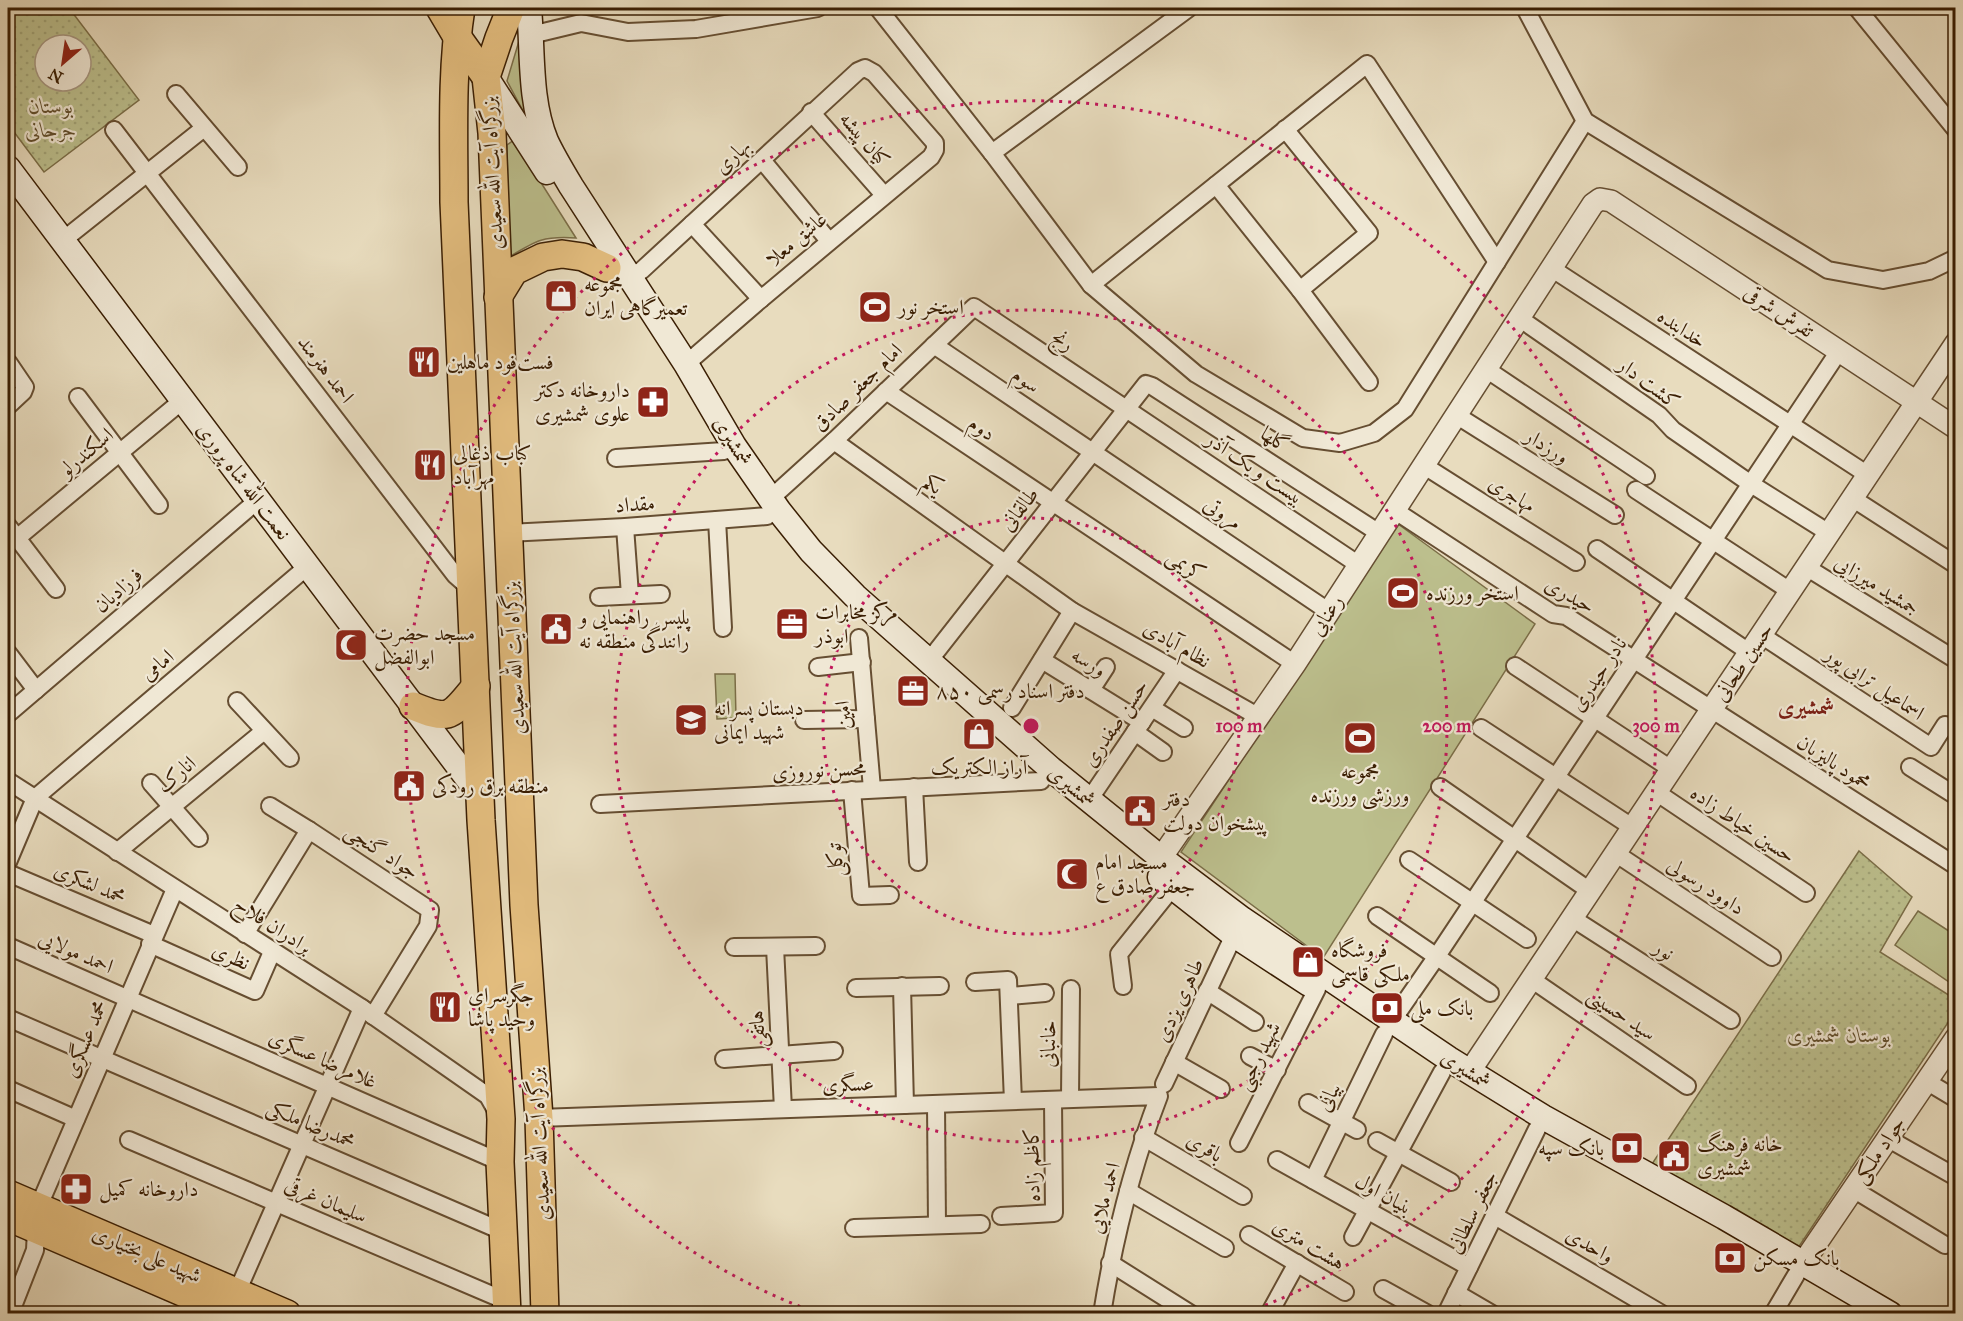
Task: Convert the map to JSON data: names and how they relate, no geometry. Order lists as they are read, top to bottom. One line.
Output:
{"streets":{"main road":["بزرگراه آیت الله سعیدی","شمشیری","نعمت الله شاه پروری","شهید علی بختیاری"],"street":["کیان پیشه","بهاری","عاشق معلا","تفرش شرقی","خدابنده","رنج","احمد هنرمند","سوم","کشت دار","امام جعفر صادق","دوم","گلها","ورزدار","اسکندرلو","بیست و یک آذر","یکم","مهاجری","مقداد","طالقانی","مروتی","کریمی","جمشید میرزایی","فرزادیان","حیدری","رعنایی","نظام آبادی","ورسه","حسین طحانی","امامی","نادر حیدری","اسماعیل ترابی پور","امین","حسن صفدری","محمود پالیزبان","محسن نوروزی","انارک","حسین خیاط زاده","جواد گنجی","توکلی","محمد لشکری","داوود رسولی","برادران فلاح","نور","احمد مولایی","نظری","طاهری یزدی","سید حسینی","هاتفی","محمد عسگری","خانبانی","شهید رجبی","غلامرضا عسگری","عسگری","بیانی","محمدرضا ملکی","باقری","جواد ملکی","کاظم زاده","بنیان اول","احمد ملایی","سلیمان غرقی","جعفر سلطانی","هشت متری","واحدی"]},"crossings":[["کیان پیشه","بهاری"],["کیان پیشه","عاشق معلا"],["بهاری","عاشق معلا"],["بهاری","شمشیری"],["بزرگراه آیت الله سعیدی","احمد هنرمند"],["بزرگراه آیت الله سعیدی","شمشیری"],["بزرگراه آیت الله سعیدی","نعمت الله شاه پروری"],["بزرگراه آیت الله سعیدی","مقداد"],["بزرگراه آیت الله سعیدی","برادران فلاح"],["بزرگراه آیت الله سعیدی","غلامرضا عسگری"],["بزرگراه آیت الله سعیدی","عسگری"],["بزرگراه آیت الله سعیدی","محمدرضا ملکی"],["بزرگراه آیت الله سعیدی","سلیمان غرقی"],["عاشق معلا","شمشیری"],["تفرش شرقی","رعنایی"],["تفرش شرقی","حسین طحانی"],["تفرش شرقی","نادر حیدری"],["خدابنده","رعنایی"],["خدابنده","حسین طحانی"],["خدابنده","نادر حیدری"],["رنج","امام جعفر صادق"],["رنج","بیست و یک آذر"],["رنج","طالقانی"],["سوم","امام جعفر صادق"],["سوم","طالقانی"],["سوم","مروتی"],["کشت دار","رعنایی"],["کشت دار","حسین طحانی"],["کشت دار","نادر حیدری"],["امام جعفر صادق","دوم"],["امام جعفر صادق","شمشیری"],["امام جعفر صادق","یکم"],["امام جعفر صادق","مقداد"],["دوم","طالقانی"],["دوم","کریمی"],["گلها","طالقانی"],["گلها","رعنایی"],["شمشیری","مقداد"],["شمشیری","طالقانی"],["شمشیری","رعنایی"],["شمشیری","حسین طحانی"],["شمشیری","نادر حیدری"],["شمشیری","حسن صفدری"],["شمشیری","محسن نوروزی"],["شمشیری","طاهری یزدی"],["شمشیری","شهید رجبی"],["شمشیری","بیانی"],["شمشیری","جواد ملکی"],["شمشیری","جعفر سلطانی"],["ورزدار","رعنایی"],["اسکندرلو","نعمت الله شاه پروری"],["بیست و یک آذر","طالقانی"],["بیست و یک آذر","رعنایی"],["نعمت الله شاه پروری","فرزادیان"],["نعمت الله شاه پروری","امامی"],["یکم","طالقانی"],["یکم","نظام آبادی"],["یکم","ورسه"],["مهاجری","رعنایی"],["طالقانی","مروتی"],["طالقانی","کریمی"],["مروتی","رعنایی"],["کریمی","رعنایی"],["جمشید میرزایی","حسین طحانی"],["حیدری","رعنایی"],["حیدری","حسین طحانی"],["حیدری","نادر حیدری"],["حیدری","محمود پالیزبان"],["رعنایی","نظام آبادی"],["نظام آبادی","ورسه"],["نظام آبادی","حسن صفدری"],["ورسه","حسن صفدری"],["حسین طحانی","اسماعیل ترابی پور"],["حسین طحانی","محمود پالیزبان"],["حسین طحانی","حسین خیاط زاده"],["حسین طحانی","داوود رسولی"],["حسین طحانی","نور"],["حسین طحانی","سید حسینی"],["امامی","برادران فلاح"],["نادر حیدری","بیانی"],["امین","محسن نوروزی"],["محسن نوروزی","توکلی"],["انارک","برادران فلاح"],["جواد گنجی","برادران فلاح"],["محمد لشکری","نظری"],["محمد لشکری","محمد عسگری"],["برادران فلاح","نظری"],["برادران فلاح","محمد عسگری"],["احمد مولایی","محمد عسگری"],["احمد مولایی","غلامرضا عسگری"],["نظری","محمد عسگری"],["طاهری یزدی","عسگری"],["طاهری یزدی","احمد ملایی"],["هاتفی","عسگری"],["محمد عسگری","غلامرضا عسگری"],["محمد عسگری","محمدرضا ملکی"],["محمد عسگری","شهید علی بختیاری"],["خانبانی","عسگری"],["خانبانی","کاظم زاده"],["عسگری","کاظم زاده"],["عسگری","احمد ملایی"],["بیانی","بنیان اول"],["باقری","احمد ملایی"],["بنیان اول","جعفر سلطانی"],["جعفر سلطانی","واحدی"]],"districts":["شمشیری"],"parks":["بوستان جرجانی","بوستان شمشیری"],"places":{"shop":["مجموعه تعمیرگاهی ایران","آراز الکتریک","فروشگاه ملکی قاسمی"],"sports":["استخر نور","استخر ورزنده","مجموعه ورزشی ورزنده"],"restaurant":["فست‌فود ماهلین","کباب ذغالی مهرآباد","جگرسرای وحید پاشا"],"pharmacy":["داروخانه دکتر علوی شمشیری","داروخانه کمیل"],"office":["مرکز مخابرات ابوذر","دفتر اسناد رسمی ۸۵۰"],"public building":["پلیس راهنمایی و رانندگی منطقه نه","منطقه برق رودکی","دفتر پیشخوان دولت","خانه فرهنگ شمشیری"],"mosque":["مسجد حضرت ابوالفضل","مسجد امام جعفر صادق ع"],"school or university":["دبستان پسرانه شهید ایمانی"],"bank":["بانک ملی","بانک سپه","بانک مسکن"]},"north":"bottom left","rings":["100 m","200 m","300 m"]}
